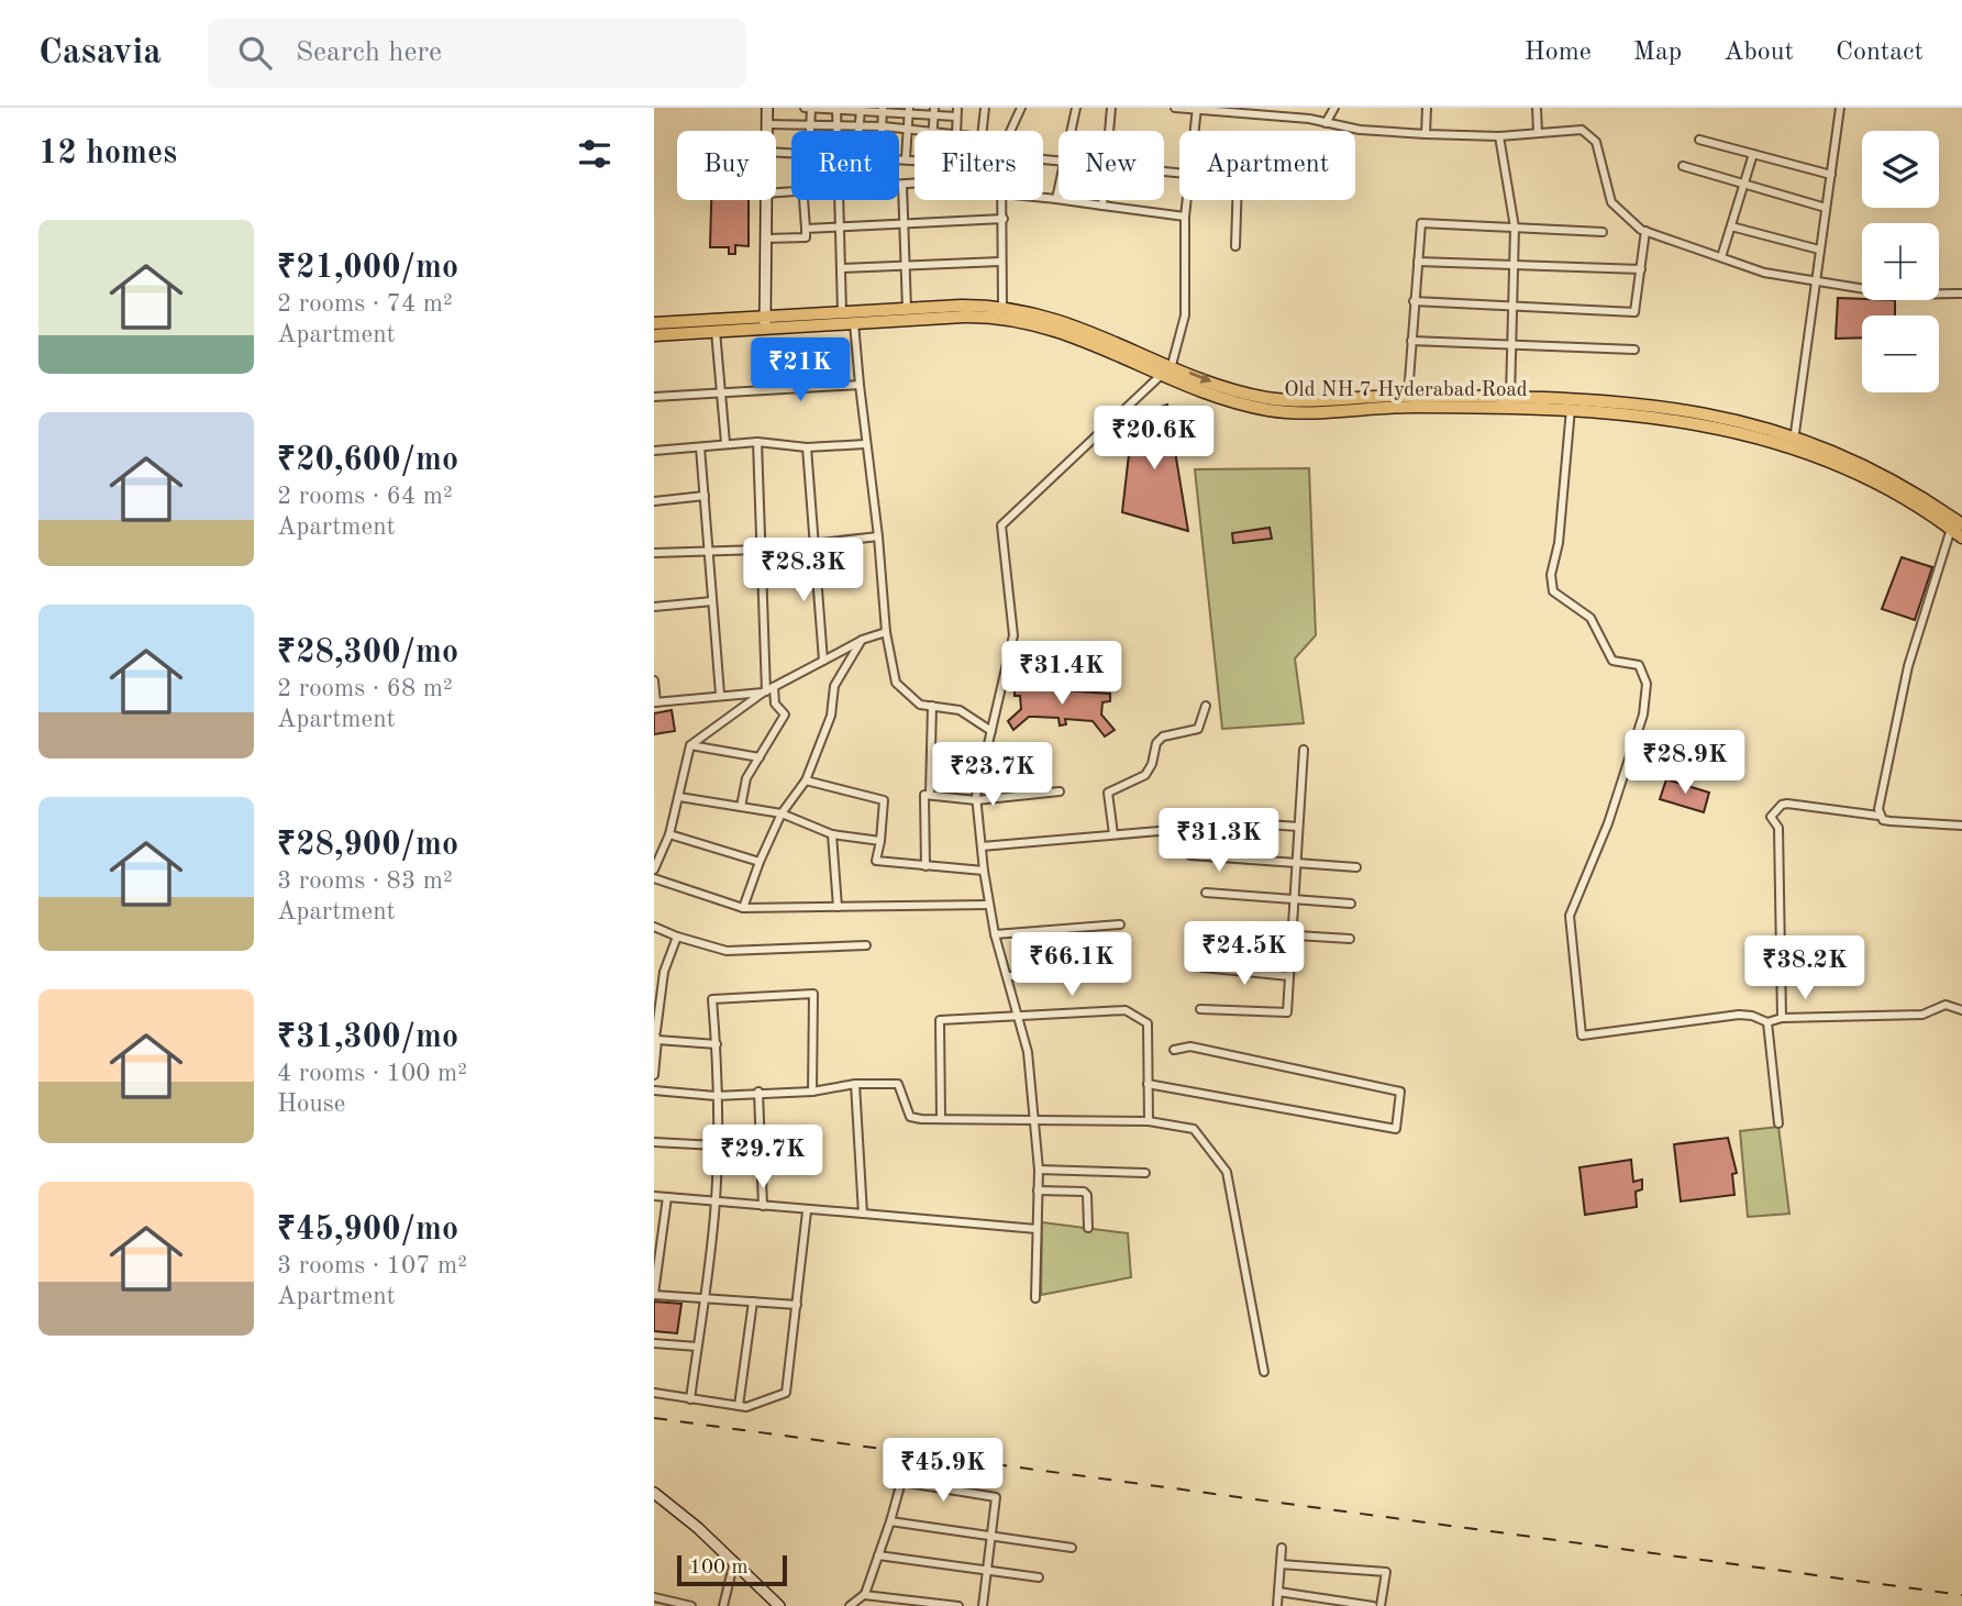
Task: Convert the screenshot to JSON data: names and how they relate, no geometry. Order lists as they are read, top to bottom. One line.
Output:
{"streets":{"main road":["Old NH 7 Hyderabad Road"]},"scale_bar":"100 m","page":{"header":"Casavia","search":"Search here","nav":["Home","Map","About","Contact"],"heading":"12 homes","map_buttons":["+","−"],"chip":["Buy","Rent","Filters","New","Apartment"],"list":[{"name":"₹21,000/mo","note":"2 rooms · 74 m² · Apartment"},{"name":"₹20,600/mo","note":"2 rooms · 64 m² · Apartment"},{"name":"₹28,300/mo","note":"2 rooms · 68 m² · Apartment"},{"name":"₹28,900/mo","note":"3 rooms · 83 m² · Apartment"},{"name":"₹31,300/mo","note":"4 rooms · 100 m² · House"},{"name":"₹45,900/mo","note":"3 rooms · 107 m² · Apartment"}],"price":["₹21K","₹20.6K","₹28.3K","₹31.4K","₹28.9K","₹23.7K","₹31.3K","₹24.5K","₹66.1K","₹38.2K","₹29.7K","₹45.9K"],"scale":"100 m"}}
